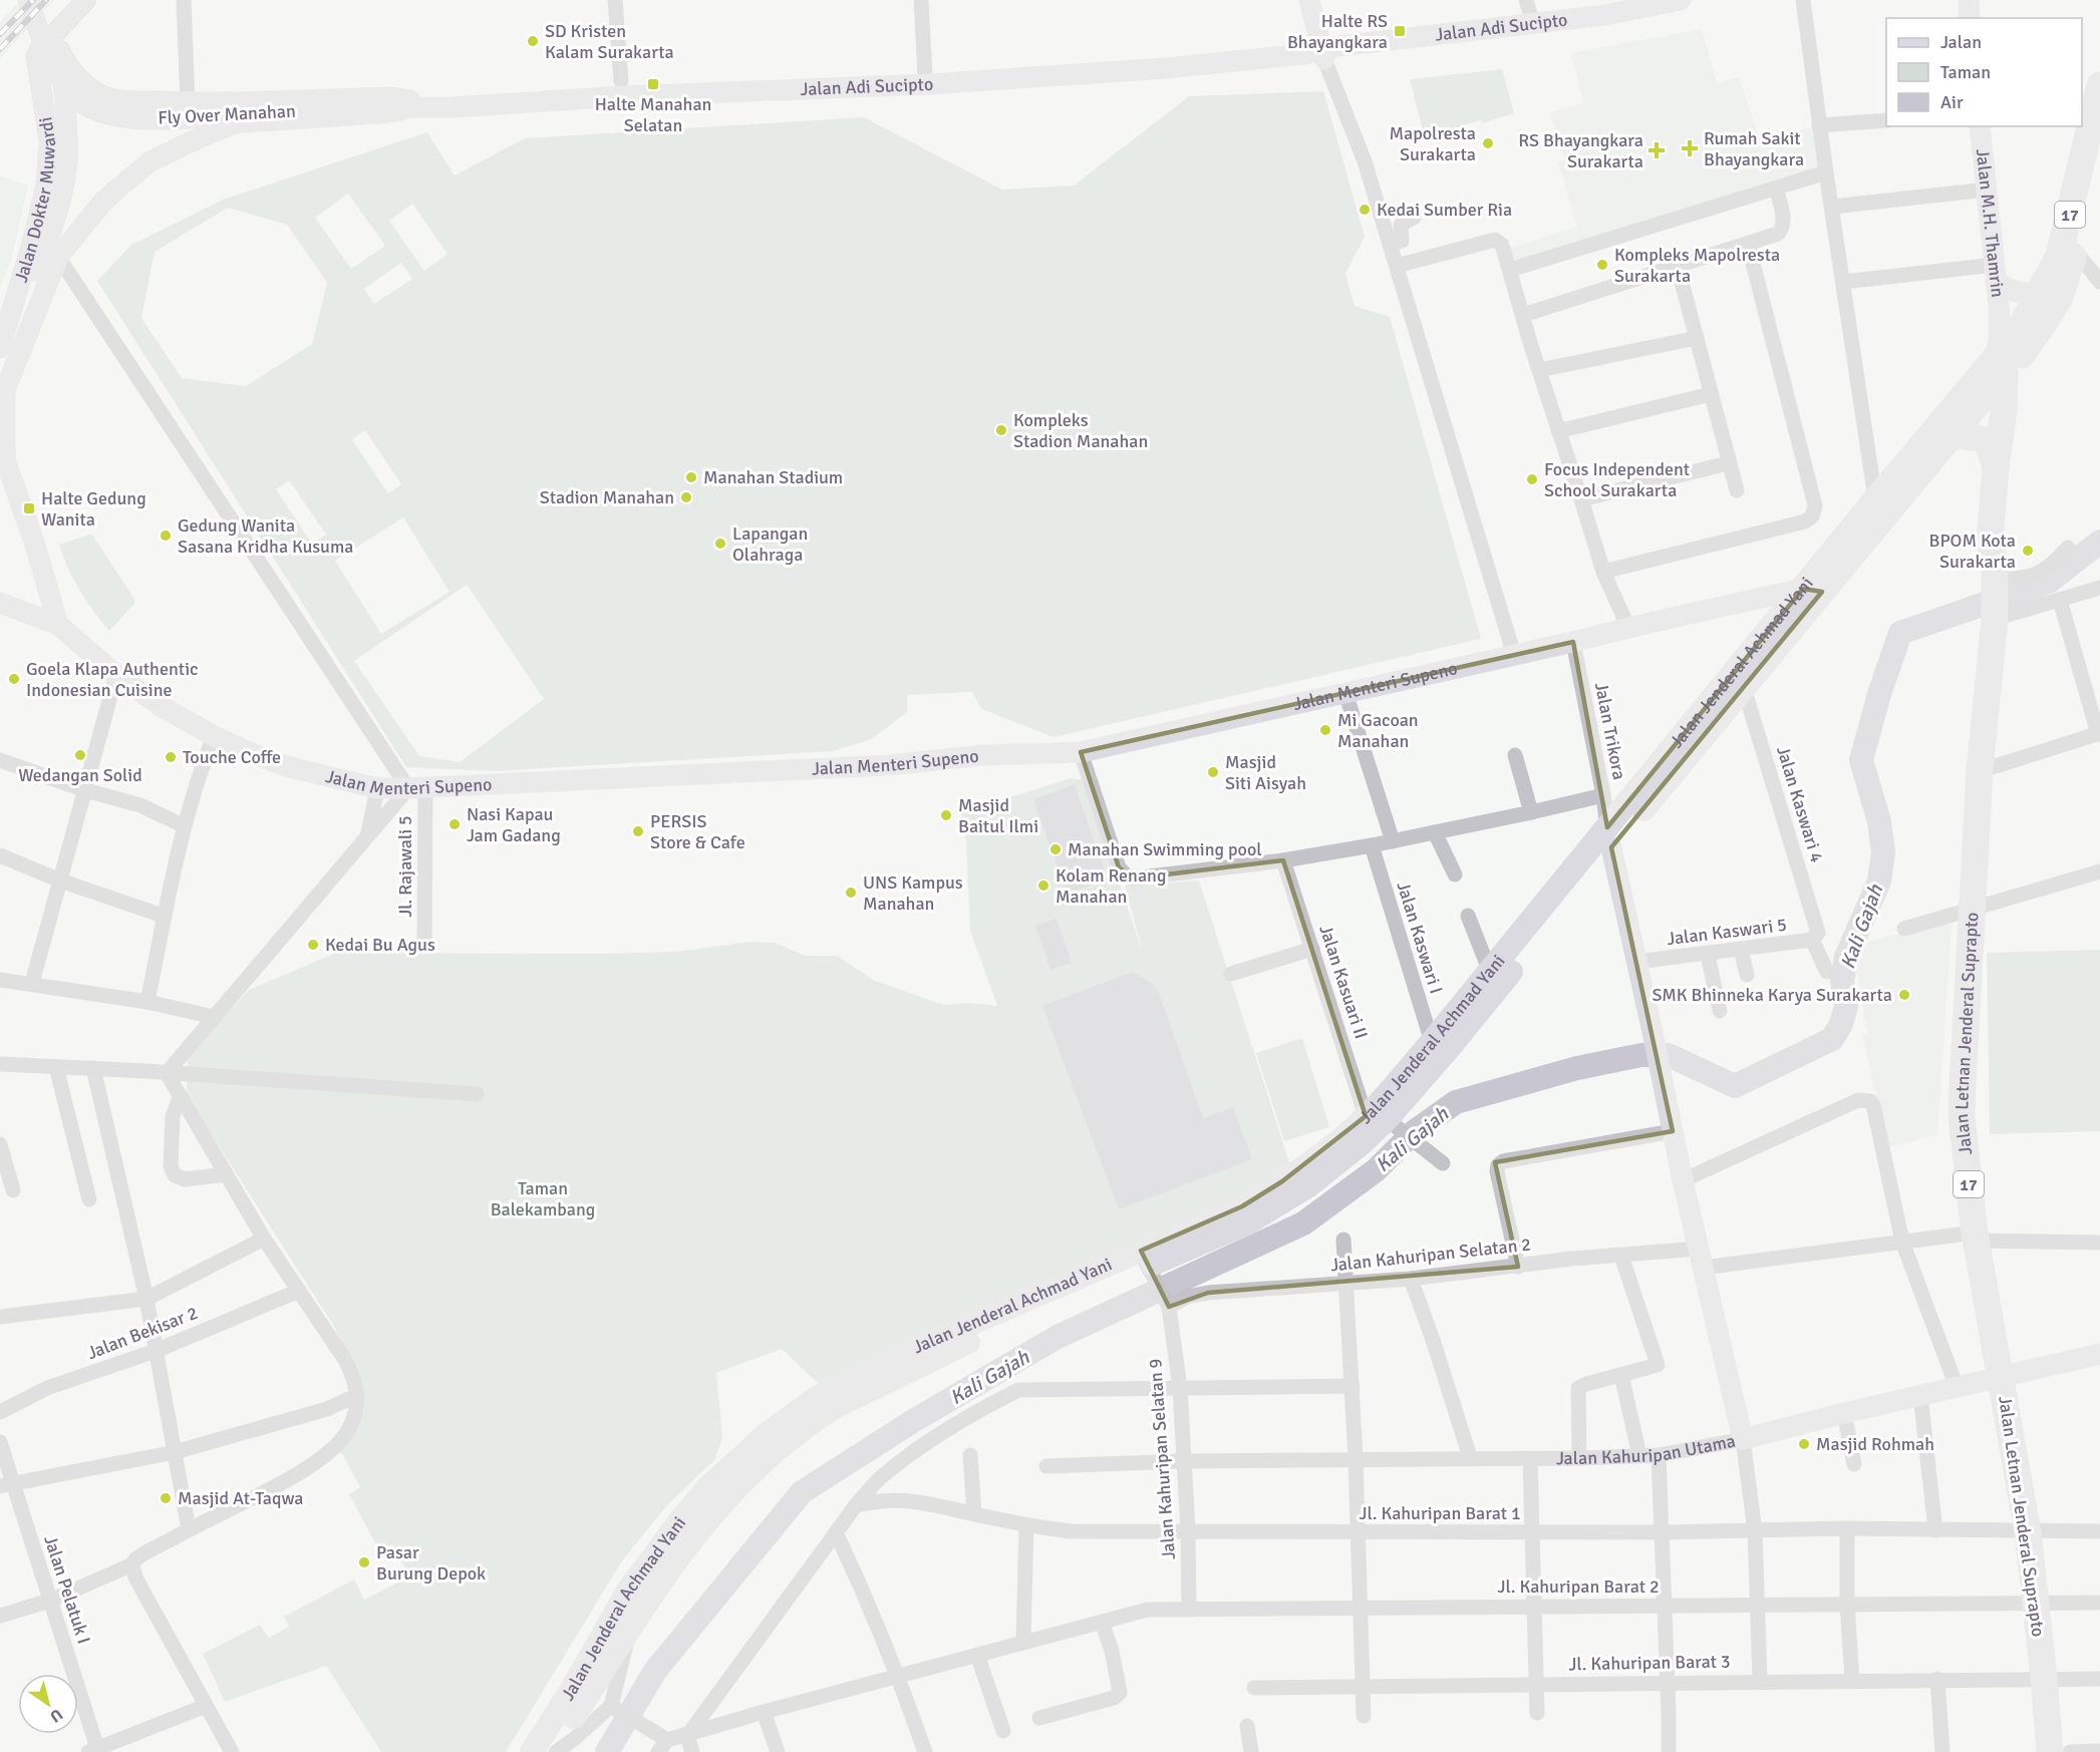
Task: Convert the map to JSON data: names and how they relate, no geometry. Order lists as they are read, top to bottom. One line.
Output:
{"streets":{"highway":["17","Jalan Jenderal Achmad Yani","Jalan Letnan Jenderal Suprapto"],"main road":["Jalan Adi Sucipto","Fly Over Manahan","Jalan Dokter Muwardi","Jalan M.H. Thamrin","Jalan Menteri Supeno","Jalan Kahuripan Utama"],"street":["Jalan Trikora","Jalan Kaswari 4","Jl. Rajawali 5","Jalan Kaswari 5","Jalan Kaswari I","Jalan Kasuari II","Jalan Kahuripan Selatan 2","Jalan Bekisar 2","Jalan Kahuripan Selatan 9","Jl. Kahuripan Barat 1","Jl. Kahuripan Barat 2","Jalan Pelatuk I","Jl. Kahuripan Barat 3"]},"crossings":[["Jalan Adi Sucipto","Fly Over Manahan"],["Jalan Adi Sucipto","Jalan Dokter Muwardi"],["Jalan Adi Sucipto","Jalan Menteri Supeno"],["17","Jalan Jenderal Achmad Yani"],["17","Jalan Letnan Jenderal Suprapto"],["Jalan M.H. Thamrin","Jalan Jenderal Achmad Yani"],["Jalan M.H. Thamrin","Jalan Letnan Jenderal Suprapto"],["Jalan Jenderal Achmad Yani","Jalan Menteri Supeno"],["Jalan Jenderal Achmad Yani","Jalan Trikora"],["Jalan Jenderal Achmad Yani","Jalan Kaswari 4"],["Jalan Jenderal Achmad Yani","Jalan Kaswari I"],["Jalan Jenderal Achmad Yani","Jalan Kasuari II"],["Jalan Jenderal Achmad Yani","Jalan Letnan Jenderal Suprapto"],["Jalan Jenderal Achmad Yani","Jalan Kahuripan Selatan 9"],["Jalan Menteri Supeno","Jalan Trikora"],["Jalan Menteri Supeno","Jl. Rajawali 5"],["Jalan Kaswari 4","Jalan Kaswari 5"],["Jalan Letnan Jenderal Suprapto","Jalan Kahuripan Selatan 2"],["Jalan Letnan Jenderal Suprapto","Jalan Kahuripan Utama"],["Jalan Letnan Jenderal Suprapto","Jl. Kahuripan Barat 1"],["Jalan Letnan Jenderal Suprapto","Jl. Kahuripan Barat 2"],["Jalan Letnan Jenderal Suprapto","Jl. Kahuripan Barat 3"],["Jalan Kahuripan Selatan 2","Jalan Kahuripan Selatan 9"],["Jalan Kahuripan Utama","Jalan Kahuripan Selatan 9"],["Jalan Kahuripan Selatan 9","Jl. Kahuripan Barat 1"],["Jalan Kahuripan Selatan 9","Jl. Kahuripan Barat 2"]],"water":["Kali Gajah"],"parks":["Taman Balekambang"],"places":{"transit":["Halte RS Bhayangkara","Halte Manahan Selatan","Halte Gedung Wanita"],"other":["SD Kristen Kalam Surakarta","Mapolresta Surakarta","Kedai Sumber Ria","Kompleks Mapolresta Surakarta","Kompleks Stadion Manahan","Manahan Stadium","Focus Independent School Surakarta","Stadion Manahan","Gedung Wanita Sasana Kridha Kusuma","Lapangan Olahraga","BPOM Kota Surakarta","Goela Klapa Authentic Indonesian Cuisine","Mi Gacoan Manahan","Wedangan Solid","Touche Coffe","Masjid Siti Aisyah","Masjid Baitul Ilmi","Nasi Kapau Jam Gadang","PERSIS Store & Cafe","Manahan Swimming pool","Kolam Renang Manahan","UNS Kampus Manahan","Kedai Bu Agus","SMK Bhinneka Karya Surakarta","Masjid Rohmah","Masjid At-Taqwa","Pasar Burung Depok"],"health":["Rumah Sakit Bhayangkara","RS Bhayangkara Surakarta"]},"legend":["Jalan","Taman","Air"],"north":"bottom right"}
